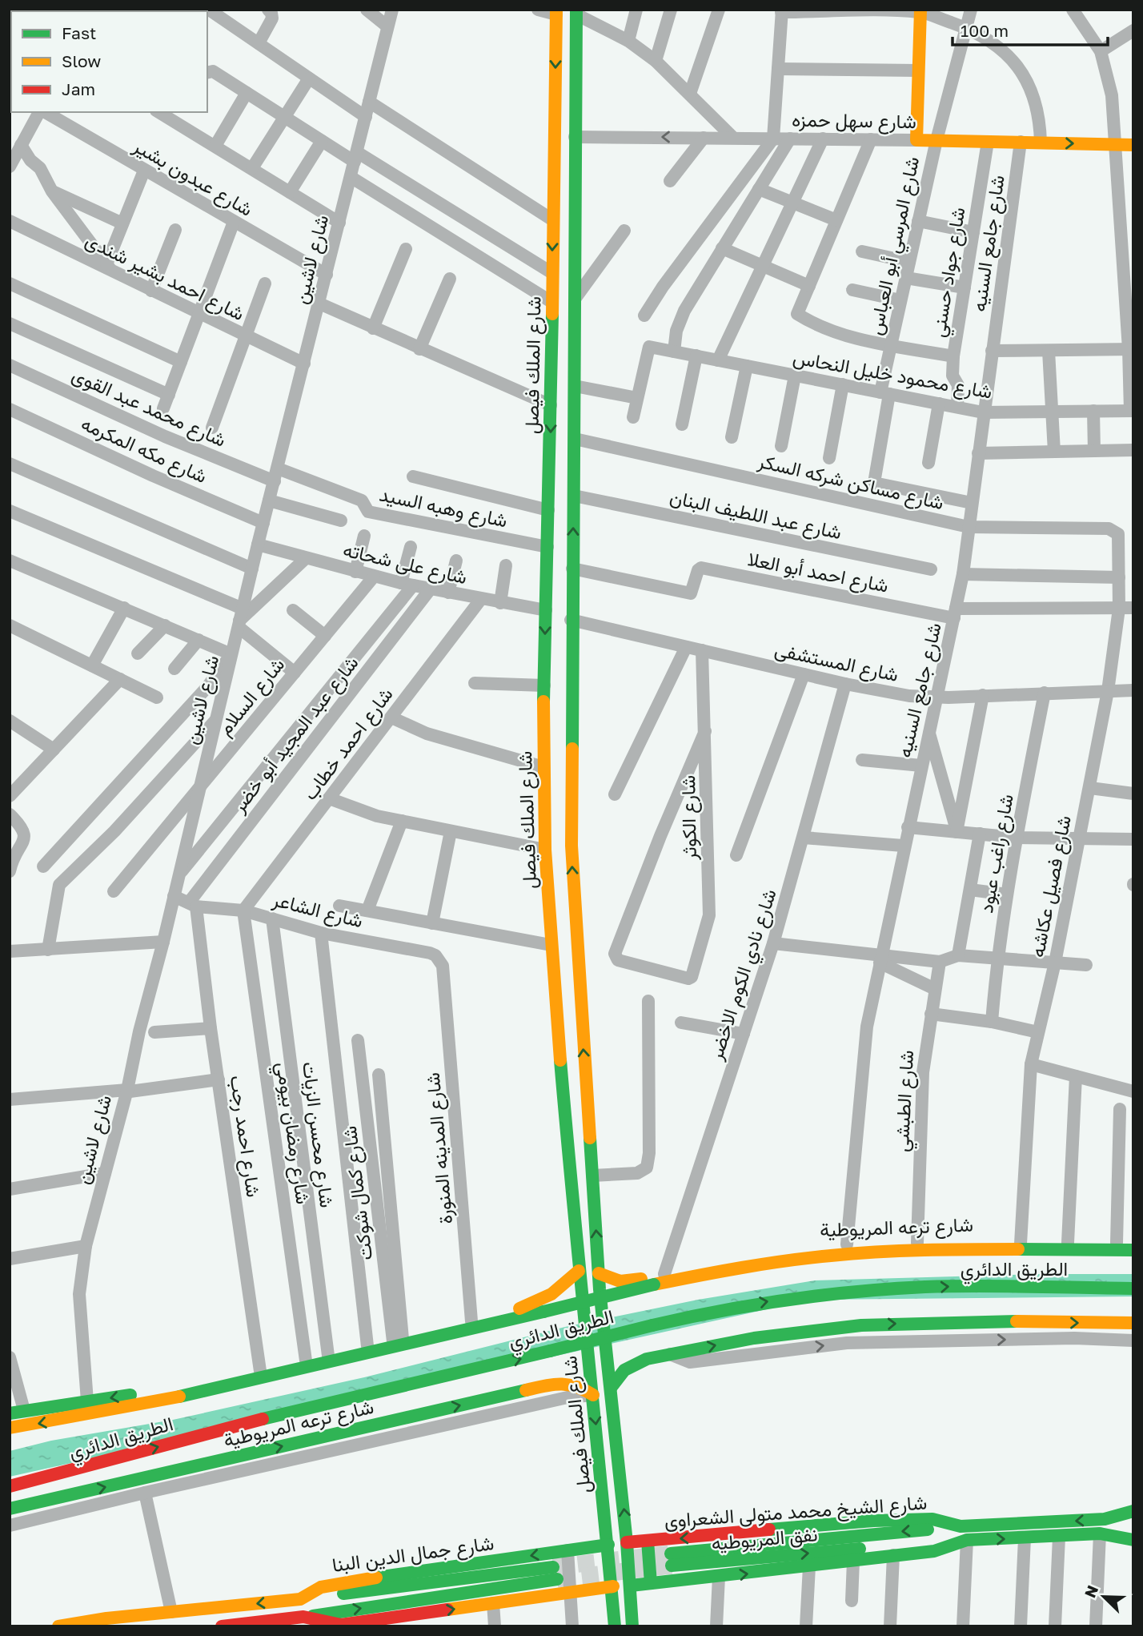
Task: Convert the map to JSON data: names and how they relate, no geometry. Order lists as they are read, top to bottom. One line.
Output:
{"streets":{"main road":["شارع سهل حمزه","شارع الملك فيصل","شارع ترعه المريوطية","الطريق الدائري","شارع الشيخ محمد متولى الشعراوى","نفق المريوطيه","شارع جمال الدين البنا"],"street":["شارع عبدون بشير","شارع جامع السنيه","شارع المرسي أبو العباس","شارع لاشين","شارع جواد حسني","شارع احمد بشير شندى","شارع محمود خليل النحاس","شارع محمد عبد القوى","شارع مكه المكرمه","شارع مساكن شركه السكر","شارع وهبه السيد","شارع عبد اللطيف البنان","شارع على شحاته","شارع احمد أبو العلا","شارع المستشفى","شارع السلام","شارع عبد المجيد أبو خضر","شارع احمد خطاب","شارع الكوثر","شارع راغب عبود","شارع فصيل عكاشه","شارع الشاعر","شارع نادي الكوم الاخضر","شارع الطبشي","شارع رمضان بيومي","شارع محسن الزيات","شارع احمد رجب","شارع المدينه المنورة","شارع كمال شوكت"]},"crossings":[["شارع سهل حمزه","شارع جامع السنيه"],["شارع سهل حمزه","شارع المرسي أبو العباس"],["شارع سهل حمزه","شارع جواد حسني"],["شارع سهل حمزه","شارع الملك فيصل"],["شارع عبدون بشير","شارع لاشين"],["شارع جامع السنيه","شارع المرسي أبو العباس"],["شارع جامع السنيه","شارع محمود خليل النحاس"],["شارع جامع السنيه","شارع مساكن شركه السكر"],["شارع جامع السنيه","شارع احمد أبو العلا"],["شارع جامع السنيه","شارع المستشفى"],["شارع جامع السنيه","شارع ترعه المريوطية"],["شارع المرسي أبو العباس","شارع محمود خليل النحاس"],["شارع لاشين","شارع احمد بشير شندى"],["شارع لاشين","شارع محمد عبد القوى"],["شارع لاشين","شارع مكه المكرمه"],["شارع لاشين","شارع وهبه السيد"],["شارع لاشين","شارع على شحاته"],["شارع لاشين","شارع السلام"],["شارع لاشين","شارع الشاعر"],["شارع جواد حسني","شارع محمود خليل النحاس"],["شارع الملك فيصل","شارع مساكن شركه السكر"],["شارع الملك فيصل","شارع وهبه السيد"],["شارع الملك فيصل","شارع عبد اللطيف البنان"],["شارع الملك فيصل","شارع على شحاته"],["شارع الملك فيصل","شارع احمد أبو العلا"],["شارع الملك فيصل","شارع المستشفى"],["شارع الملك فيصل","شارع ترعه المريوطية"],["شارع الملك فيصل","شارع الشيخ محمد متولى الشعراوى"],["شارع الملك فيصل","شارع جمال الدين البنا"],["شارع محمد عبد القوى","شارع وهبه السيد"],["شارع مساكن شركه السكر","شارع فصيل عكاشه"],["شارع على شحاته","شارع السلام"],["شارع على شحاته","شارع عبد المجيد أبو خضر"],["شارع على شحاته","شارع احمد خطاب"],["شارع المستشفى","شارع الكوثر"],["شارع المستشفى","شارع راغب عبود"],["شارع المستشفى","شارع فصيل عكاشه"],["شارع المستشفى","شارع نادي الكوم الاخضر"],["شارع عبد المجيد أبو خضر","شارع الشاعر"],["شارع عبد المجيد أبو خضر","شارع احمد رجب"],["شارع احمد خطاب","شارع الشاعر"],["شارع احمد خطاب","شارع رمضان بيومي"],["شارع فصيل عكاشه","شارع ترعه المريوطية"],["شارع الشاعر","شارع رمضان بيومي"],["شارع الشاعر","شارع محسن الزيات"],["شارع الشاعر","شارع احمد رجب"],["شارع الشاعر","شارع المدينه المنورة"],["شارع نادي الكوم الاخضر","شارع ترعه المريوطية"],["شارع الطبشي","شارع ترعه المريوطية"],["شارع الشيخ محمد متولى الشعراوى","نفق المريوطيه"]],"legend":["Fast","Slow","Jam"],"scale_bar":"100 m","north":"top left"}
